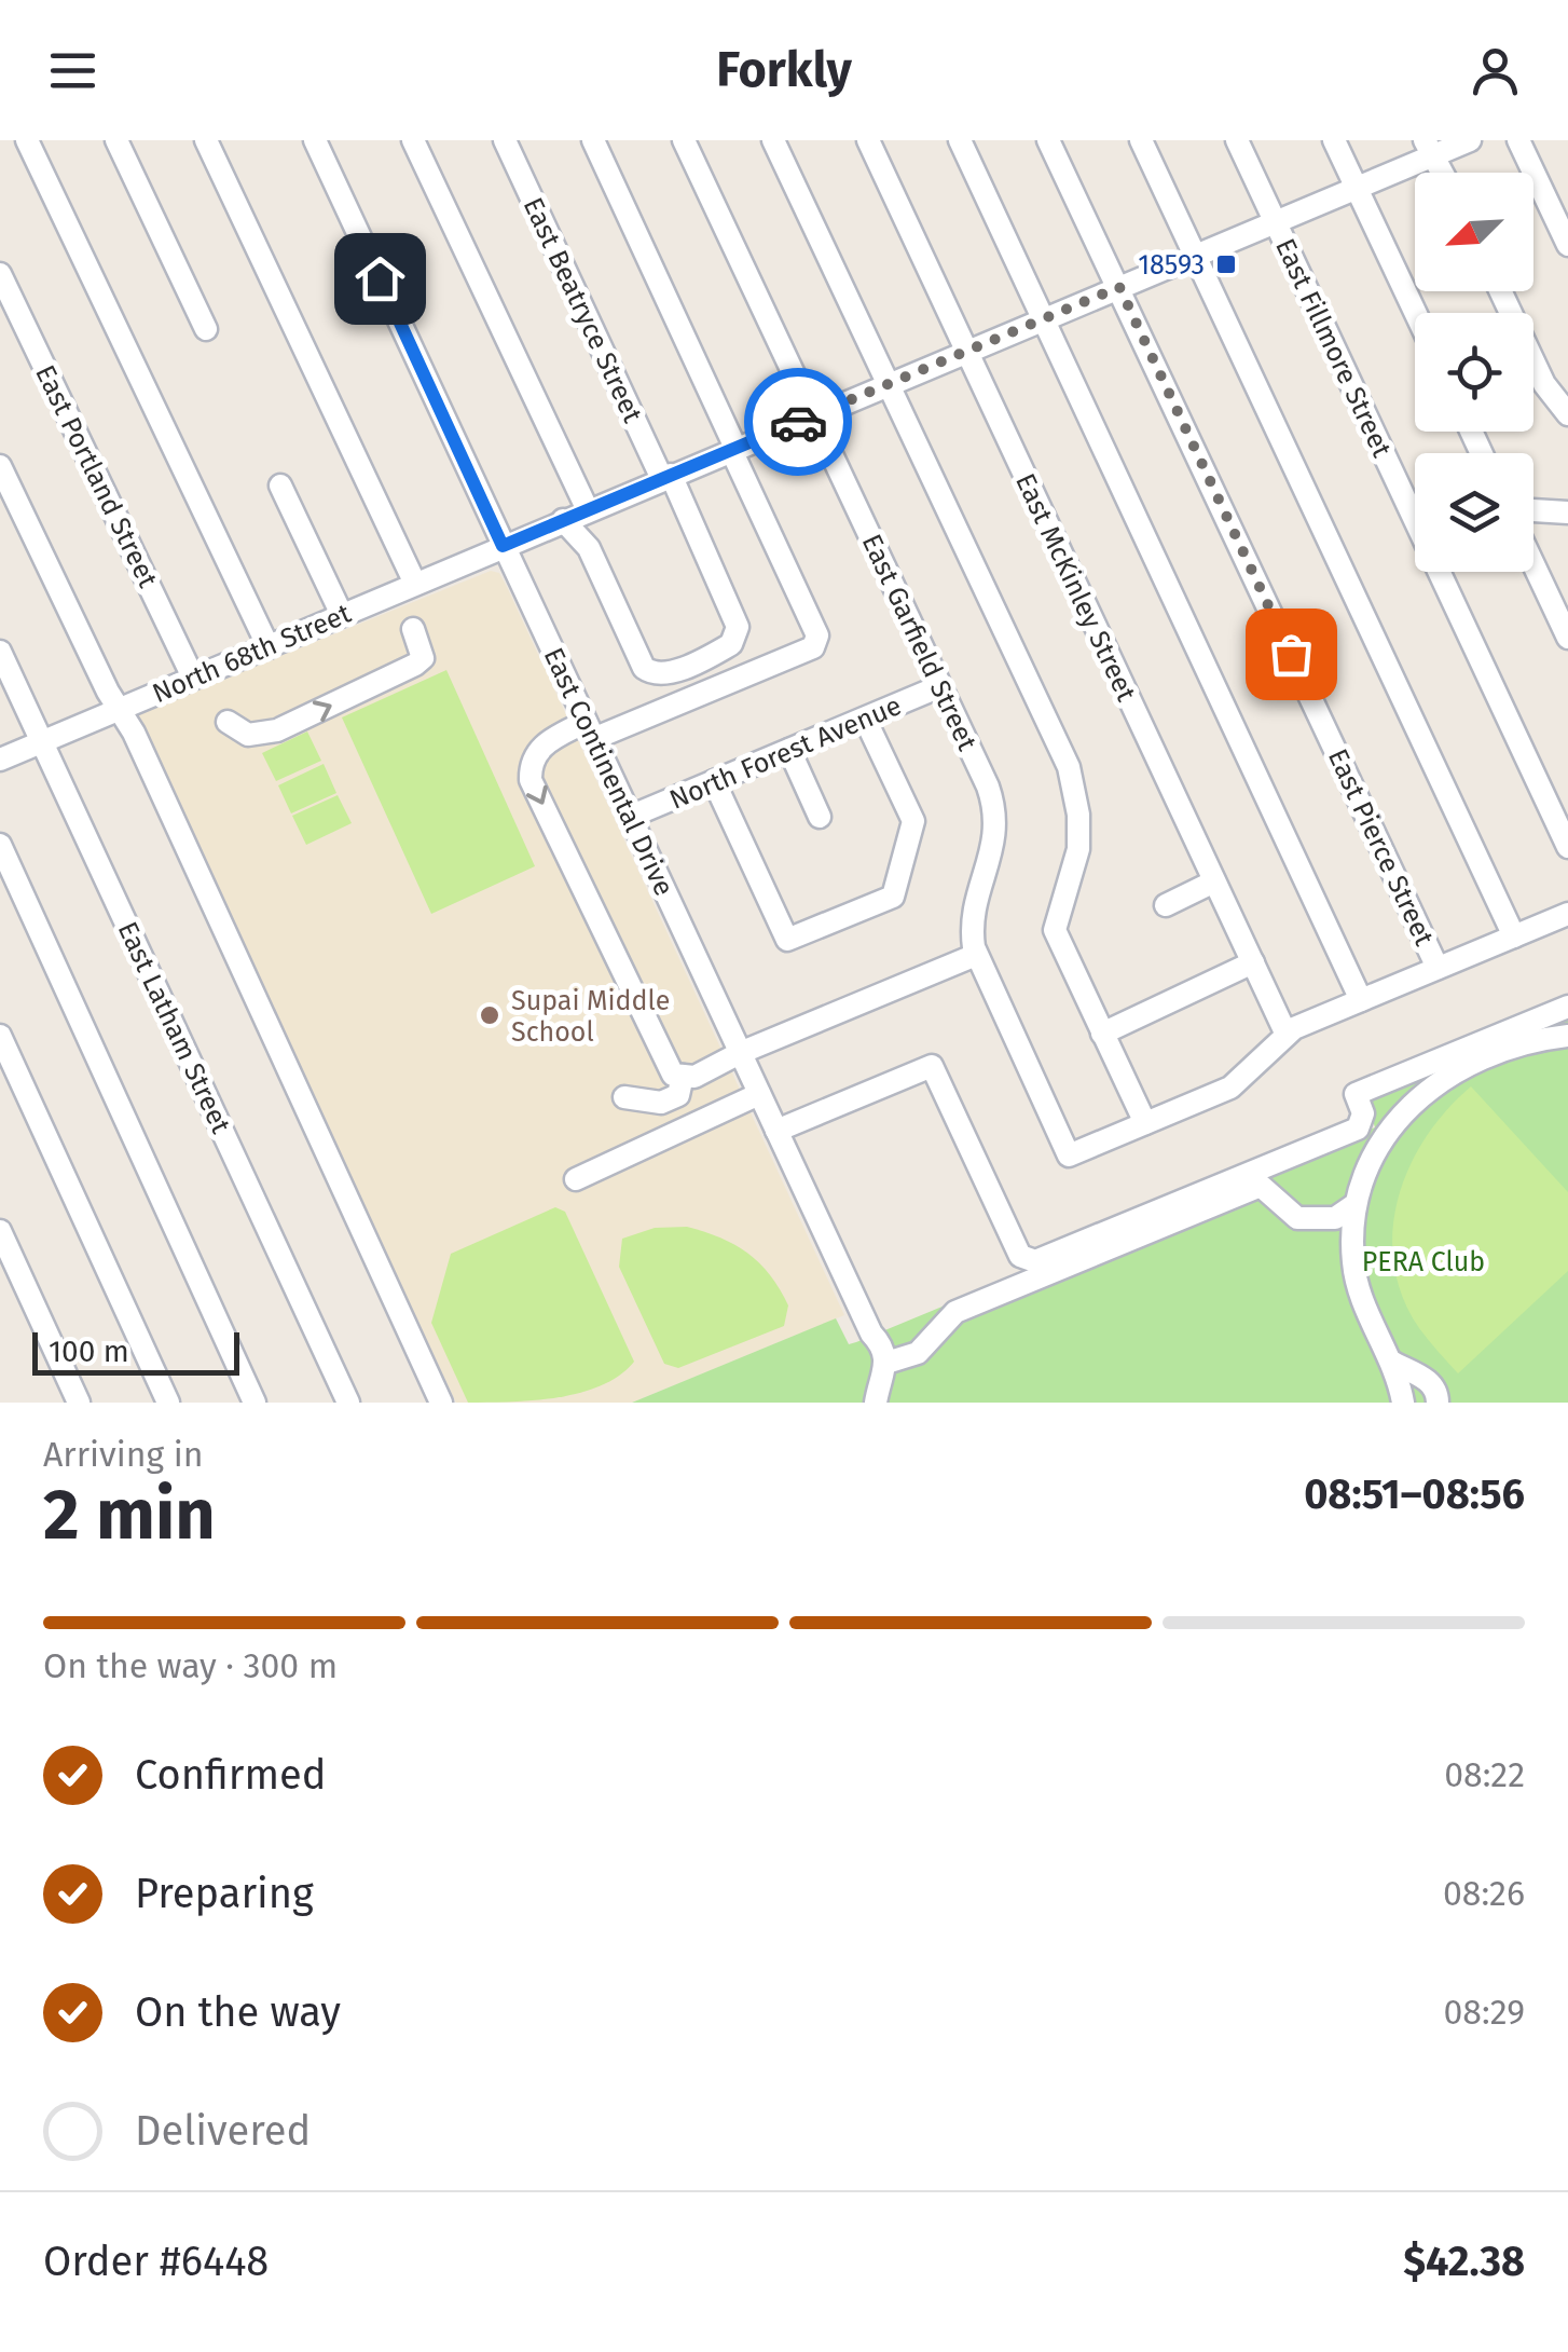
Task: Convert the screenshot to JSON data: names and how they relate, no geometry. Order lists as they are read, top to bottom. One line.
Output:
{"streets":{"street":["East Beatryce Street","East Fillmore Street","East Portland Street","East McKinley Street","East Garfield Street","North 68th Street","North Forest Avenue","East Continental Drive","East Pierce Street","East Latham Street"]},"crossings":[["East Beatryce Street","North 68th Street"],["East Fillmore Street","North 68th Street"],["East Portland Street","North 68th Street"],["East McKinley Street","North 68th Street"],["East Garfield Street","North 68th Street"],["East Garfield Street","North Forest Avenue"],["North 68th Street","East Continental Drive"],["North 68th Street","East Pierce Street"],["North 68th Street","East Latham Street"],["North Forest Avenue","East Continental Drive"]],"parks":["PERA Club"],"places":{"transit":["18593"],"other":["Supai Middle School"]},"scale_bar":"100 m","north":"bottom left","page":{"header":"Forkly","scale":"100 m","heading":["2 min","Arriving in","08:51–08:56"],"panel":["Order #6448","$42.38"],"bar":"On the way · 300 m","list":[["Confirmed","08:22"],["Preparing","08:26"],["On the way","08:29"],"Delivered"]}}
